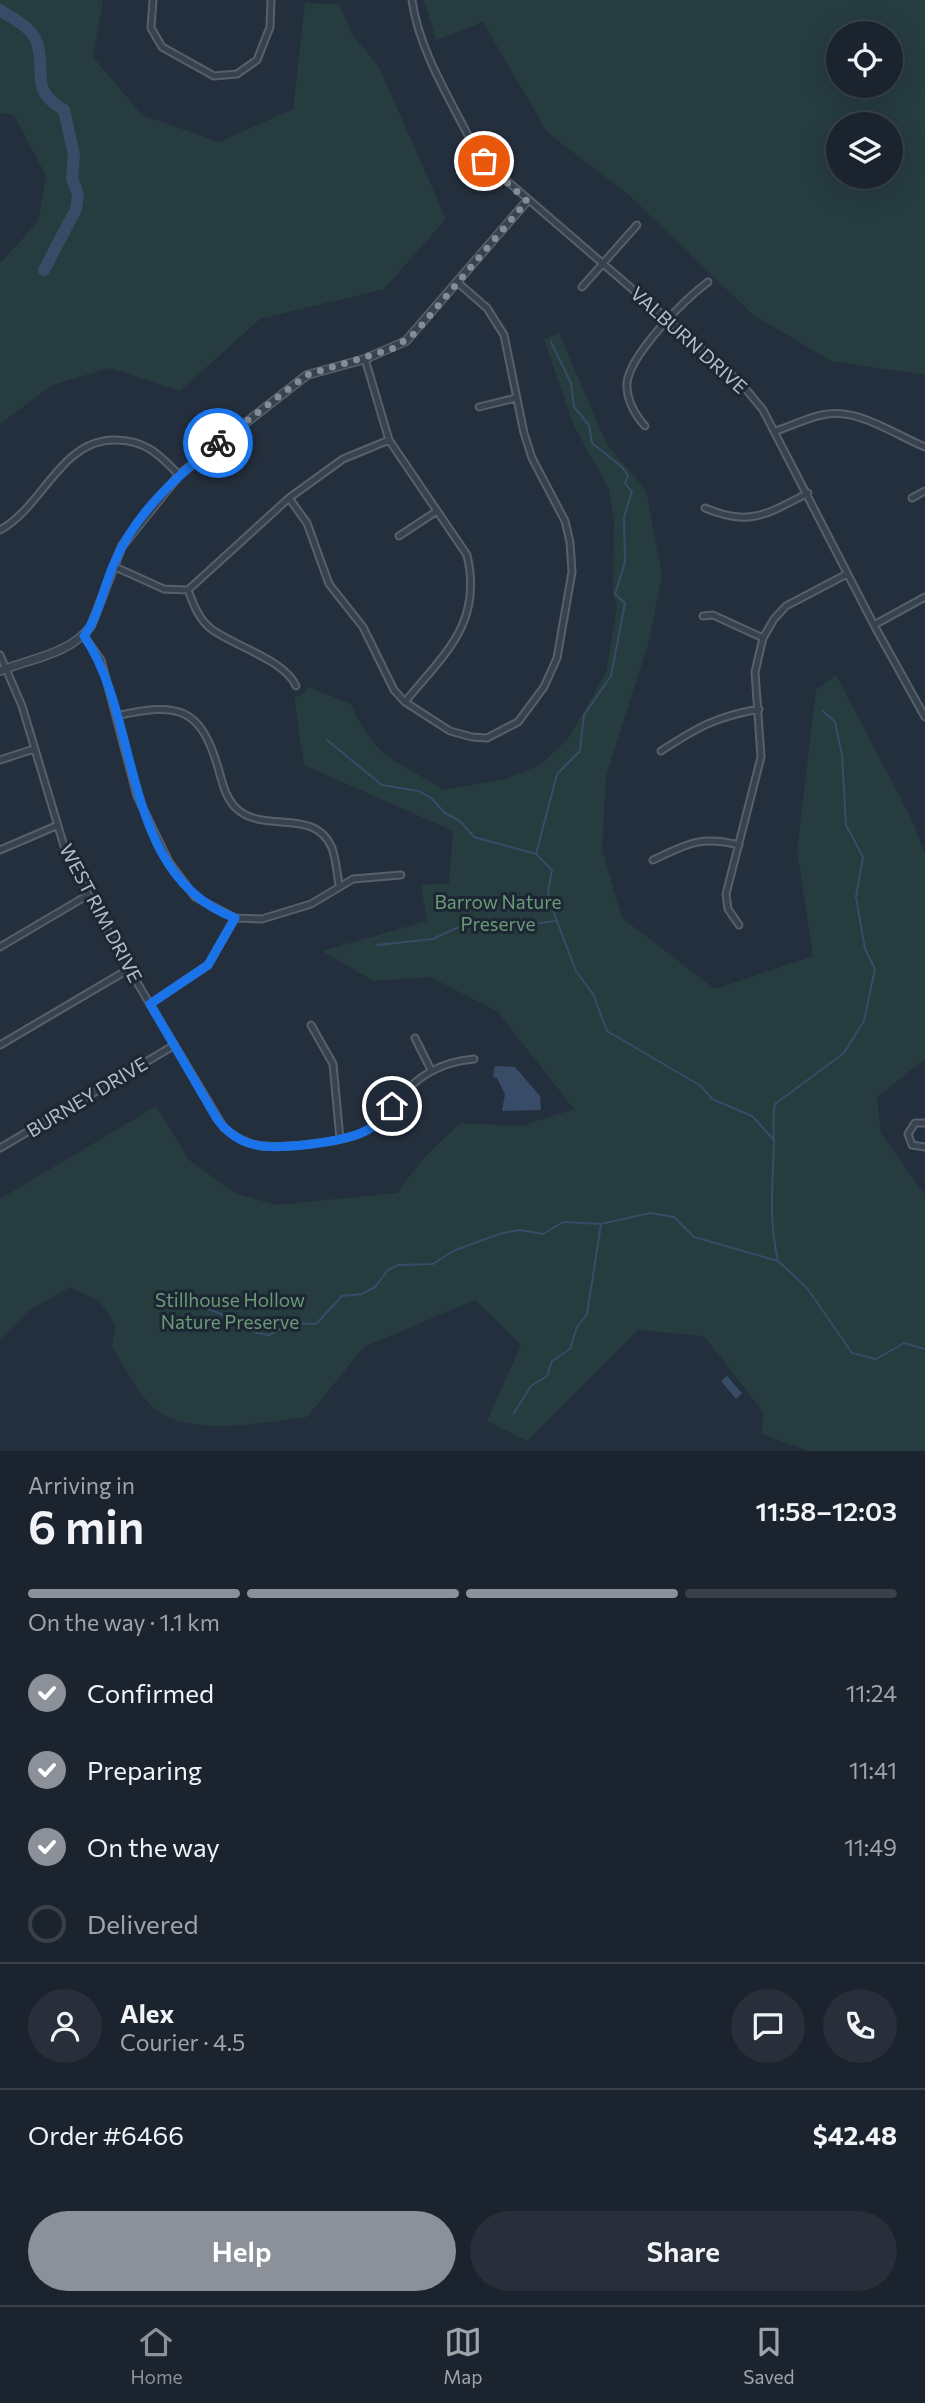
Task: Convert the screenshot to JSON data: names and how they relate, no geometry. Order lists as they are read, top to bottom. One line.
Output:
{"streets":{"street":["VALBURN DRIVE","WEST RIM DRIVE","BURNEY DRIVE"]},"crossings":[["WEST RIM DRIVE","BURNEY DRIVE"]],"parks":["Barrow Nature Preserve","Stillhouse Hollow Nature Preserve"],"page":{"heading":["6 min","Arriving in","11:58–12:03"],"panel":["Alex","Courier · 4.5","Order #6466","$42.48"],"bar":"On the way · 1.1 km","list":[["Confirmed","11:24"],["Preparing","11:41"],["On the way","11:49"],"Delivered"],"buttons":["Help","Share"],"tabs":["Home","Map","Saved"]}}
